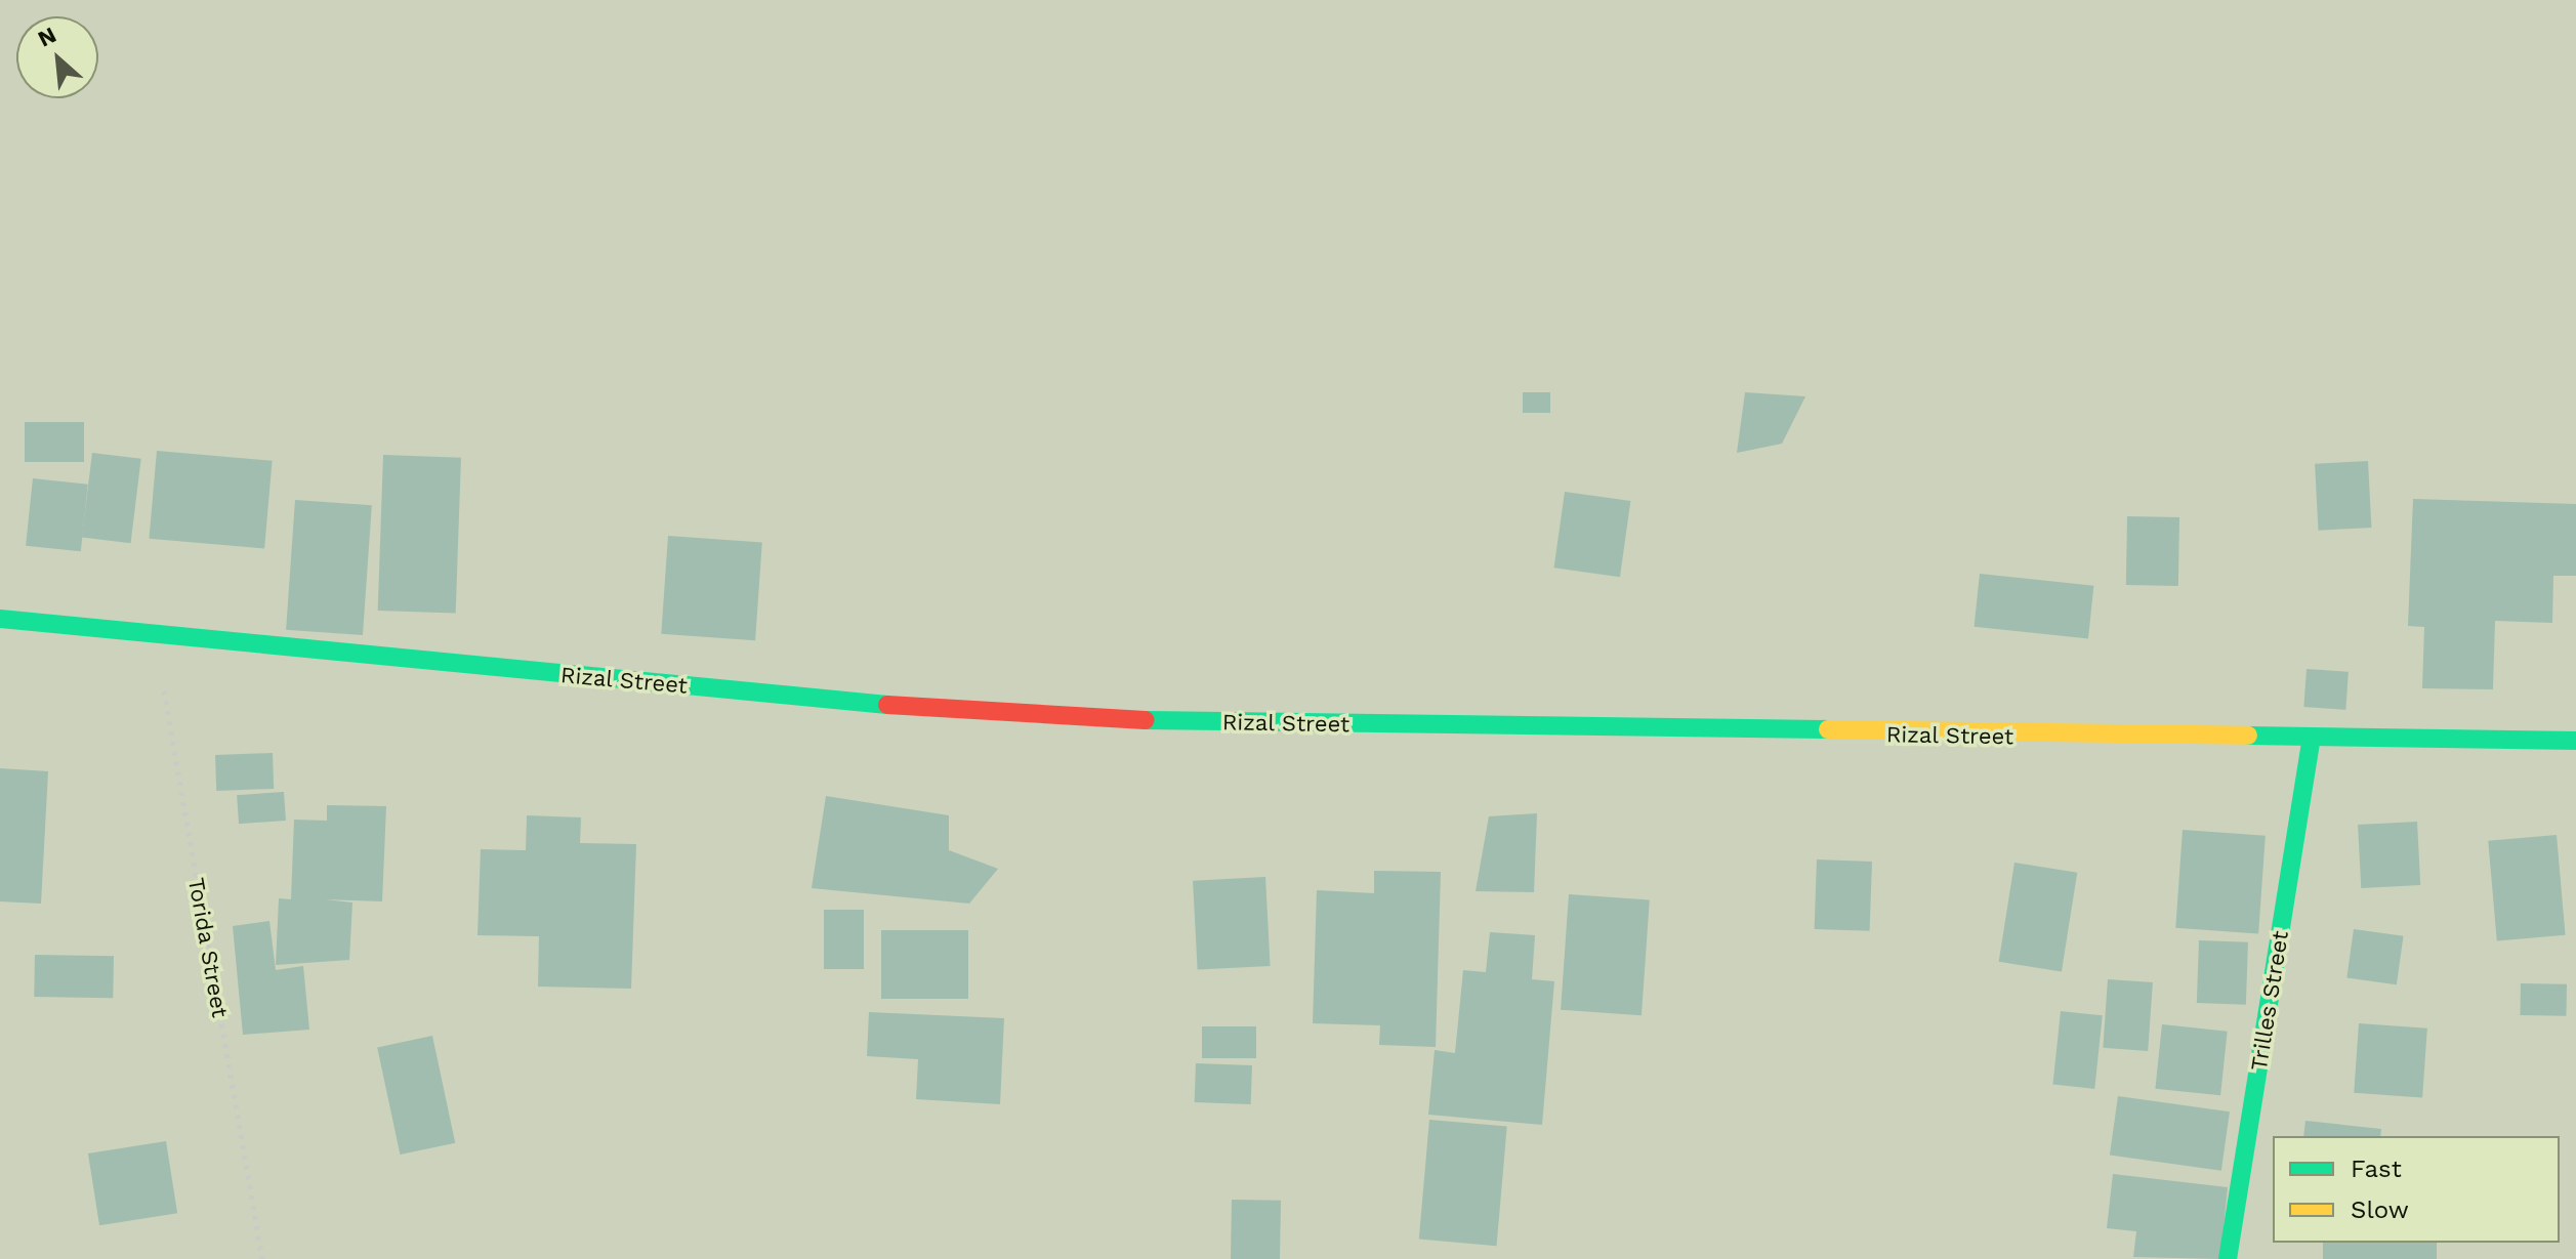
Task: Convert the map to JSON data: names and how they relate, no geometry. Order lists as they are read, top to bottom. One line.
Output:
{"streets":{"street":["Rizal Street","Trilles Street"],"path":["Torida Street"]},"crossings":[["Rizal Street","Torida Street"],["Rizal Street","Trilles Street"]],"legend":["Fast","Slow"],"north":"top left"}
